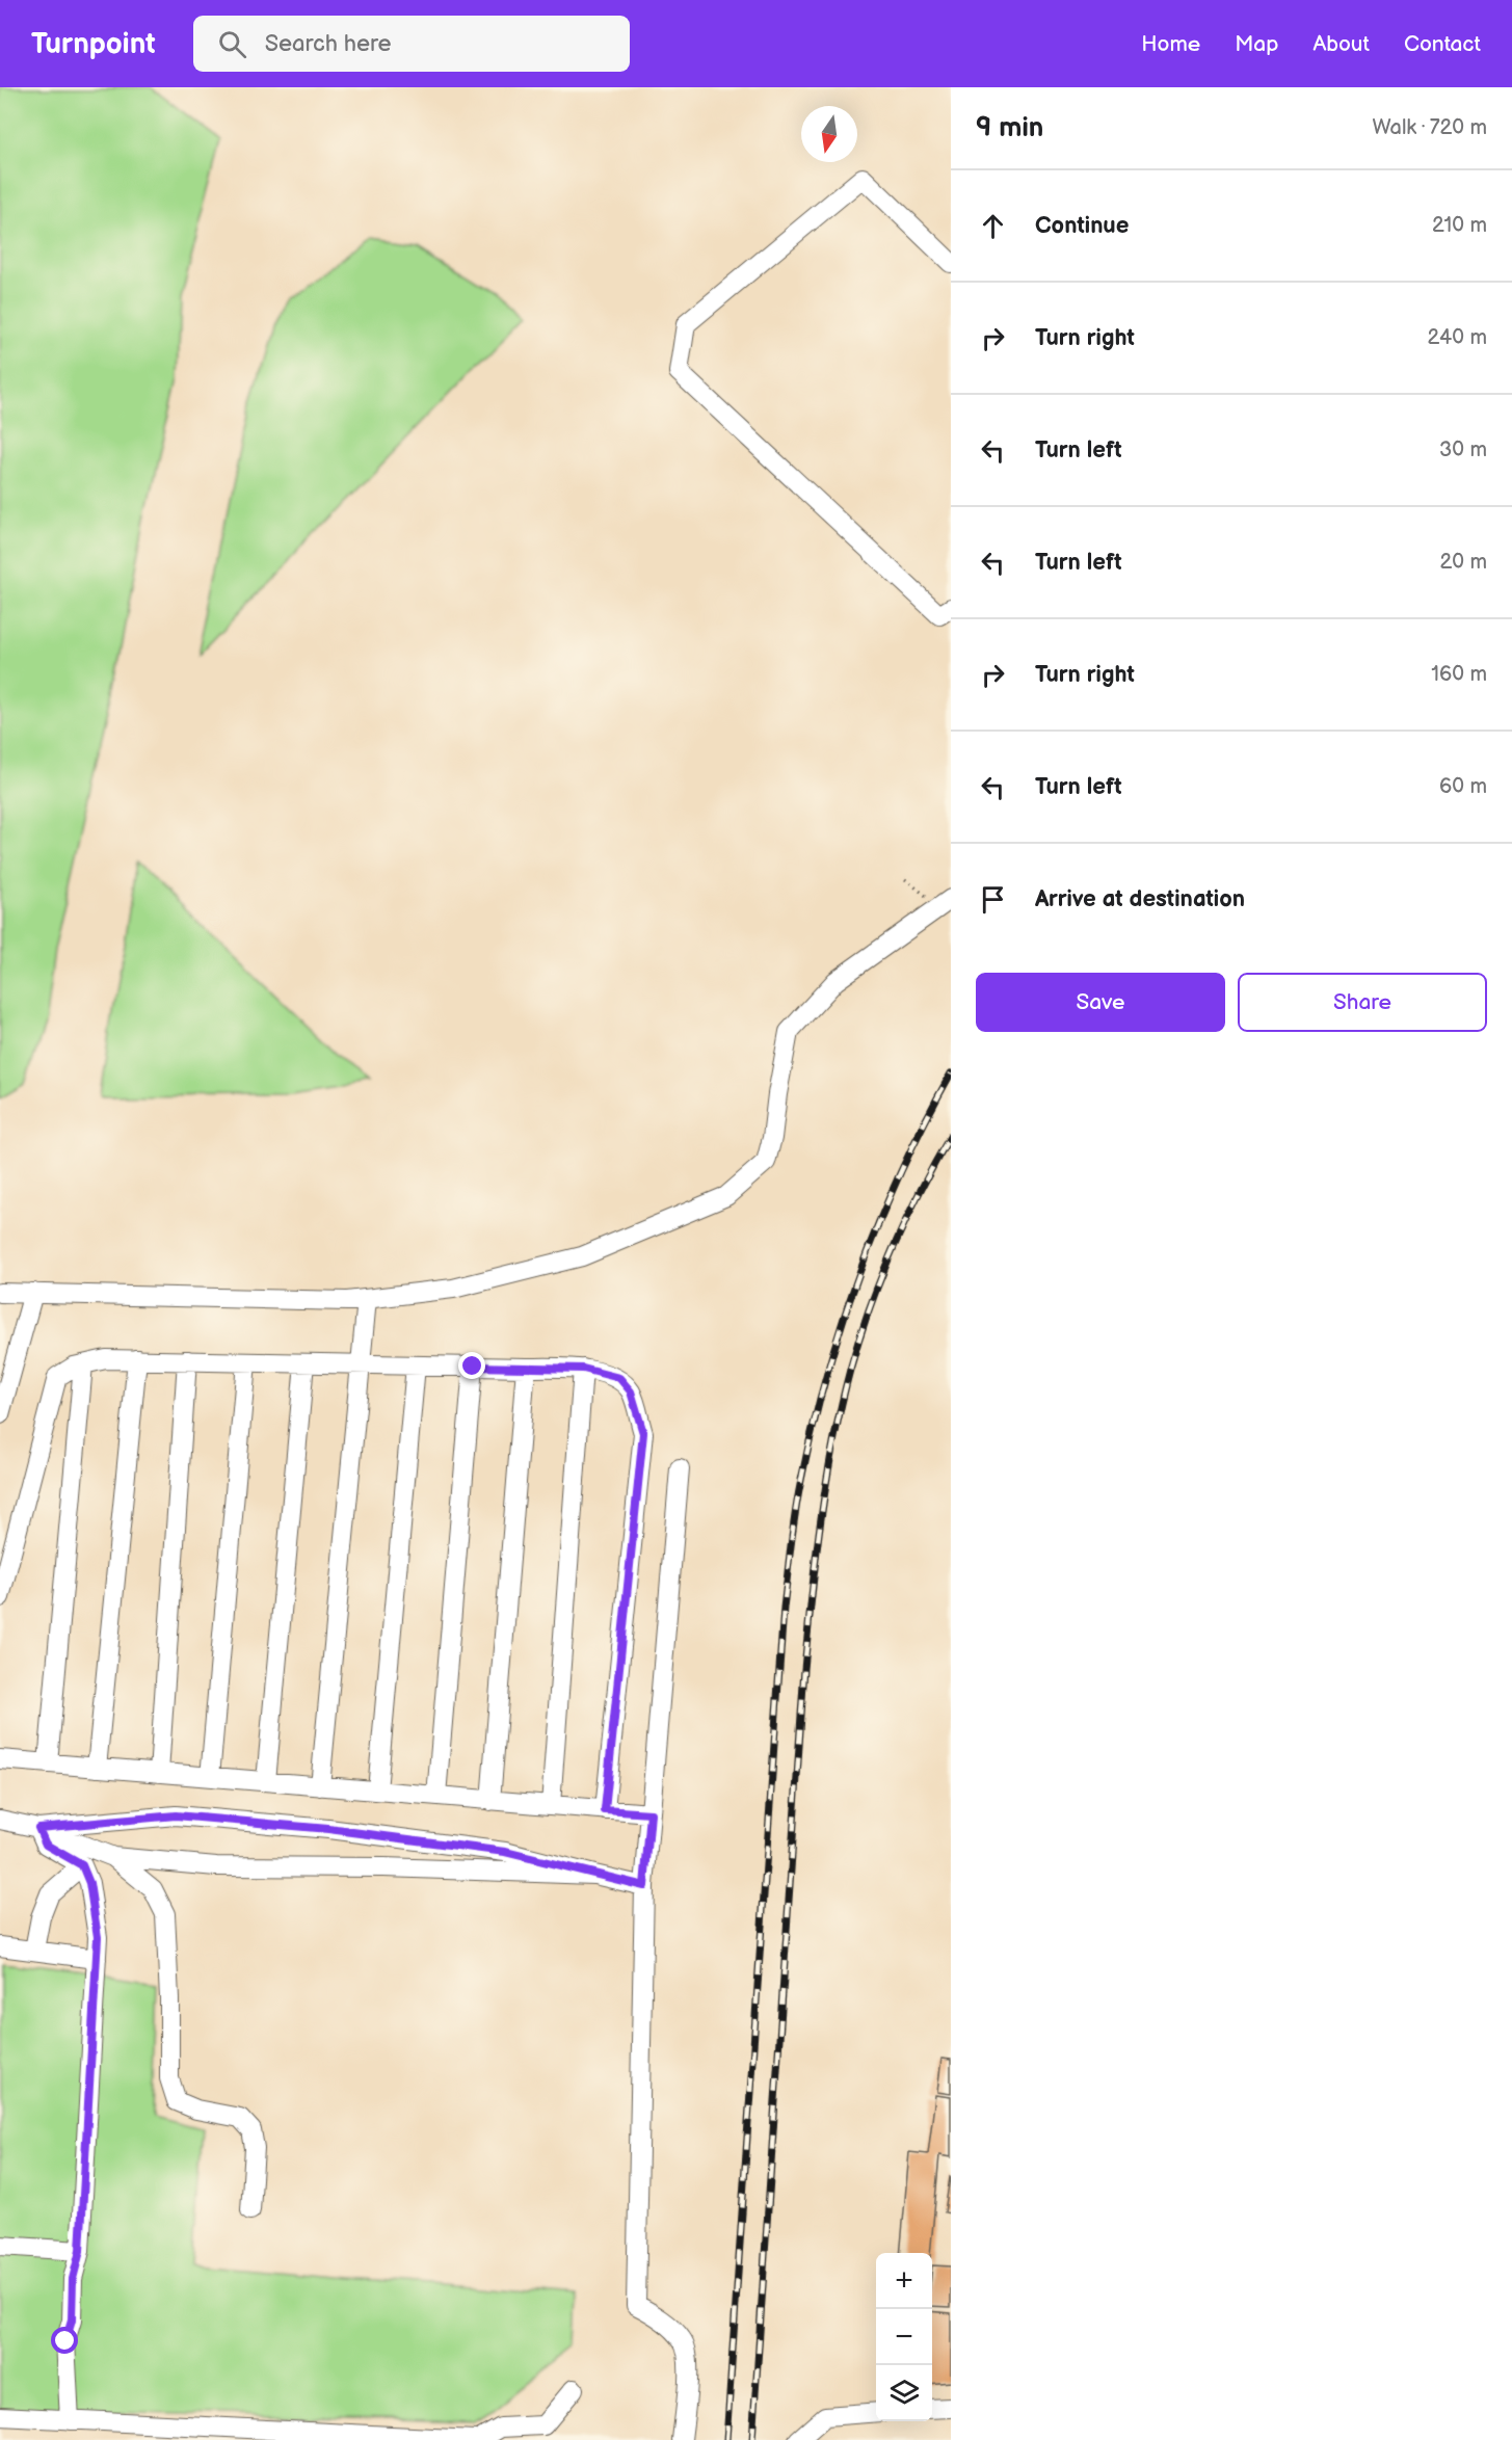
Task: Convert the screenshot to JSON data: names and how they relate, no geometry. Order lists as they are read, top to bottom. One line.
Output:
{"north":"bottom","page":{"header":"Turnpoint","search":"Search here","nav":["Home","Map","About","Contact"],"heading":["9 min","Walk · 720 m"],"list":[["Continue","210 m"],["Turn right","240 m"],["Turn left","30 m"],["Turn left","20 m"],["Turn right","160 m"],["Turn left","60 m"],"Arrive at destination"],"buttons":["Save","Share"],"map_buttons":["+","−"]}}
